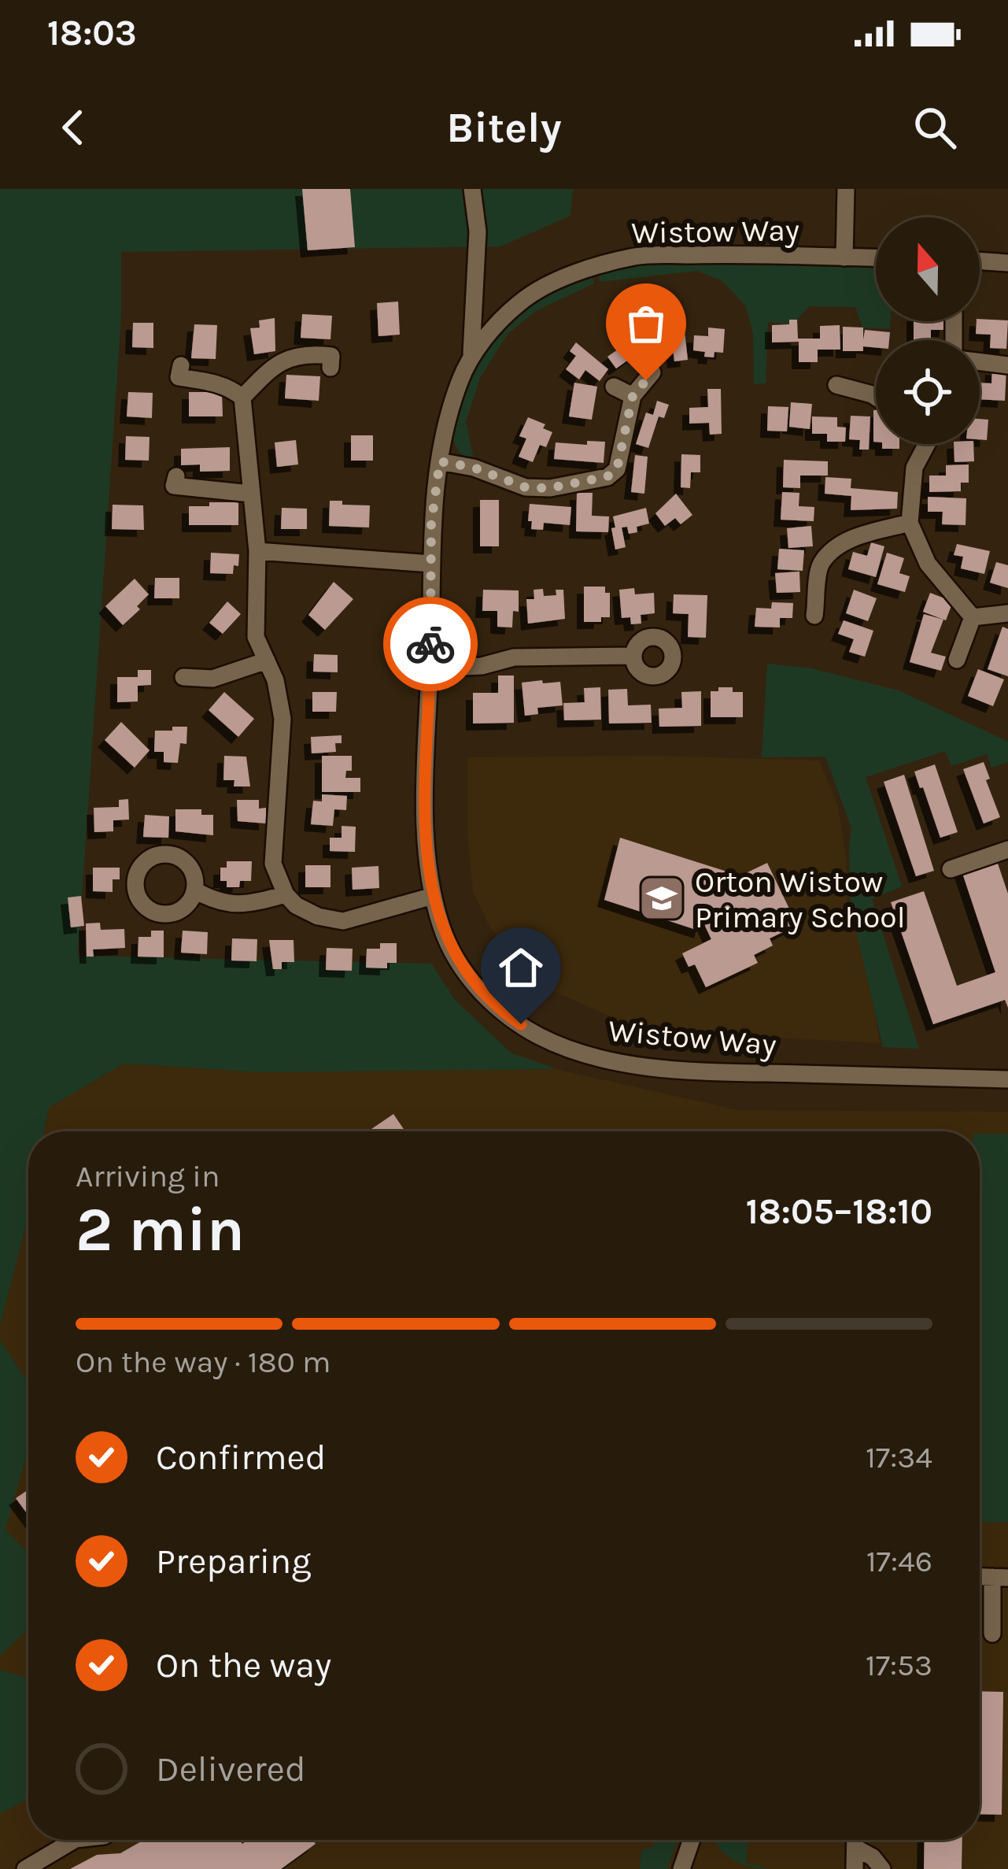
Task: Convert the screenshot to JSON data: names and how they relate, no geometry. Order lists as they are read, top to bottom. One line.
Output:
{"streets":{"street":["Wistow Way"]},"places":{"school or university":["Orton Wistow Primary School"]},"north":"top","page":{"status":"18:03","header":"Bitely","heading":["2 min","Arriving in","18:05–18:10"],"bar":"On the way · 180 m","list":[["Confirmed","17:34"],["Preparing","17:46"],["On the way","17:53"],"Delivered"]}}
